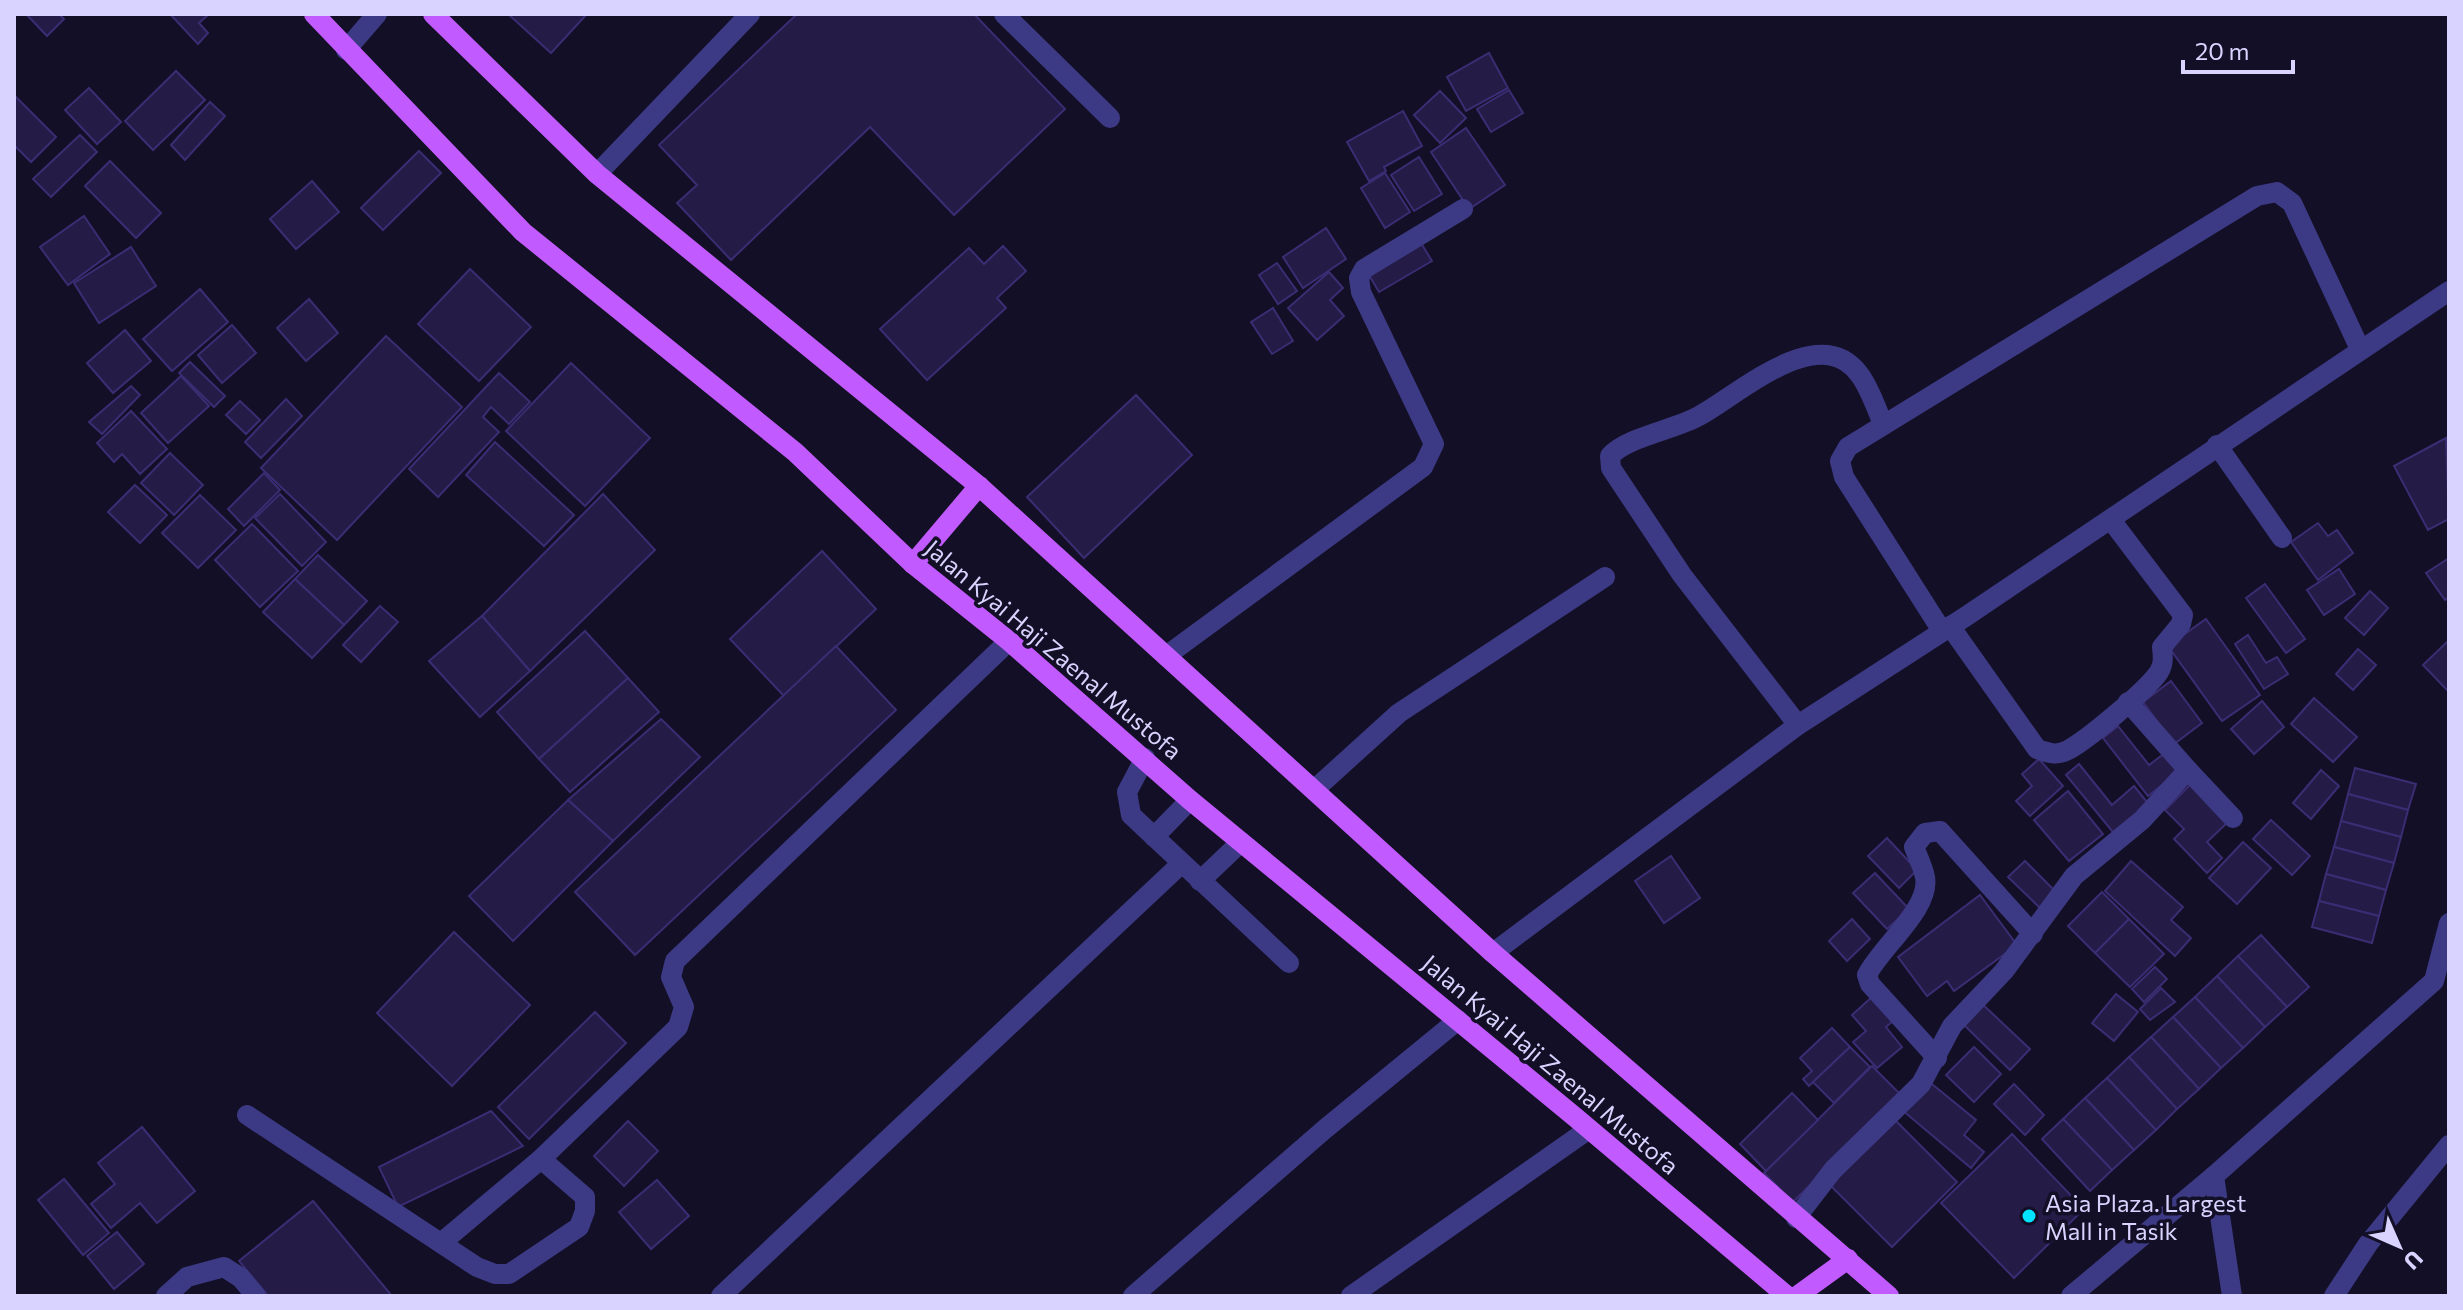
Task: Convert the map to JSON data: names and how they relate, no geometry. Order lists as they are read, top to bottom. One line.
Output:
{"streets":{"main road":["Jalan Kyai Haji Zaenal Mustofa"]},"places":["Asia Plaza. Largest Mall in Tasik"],"scale_bar":"20 m","north":"bottom right"}
